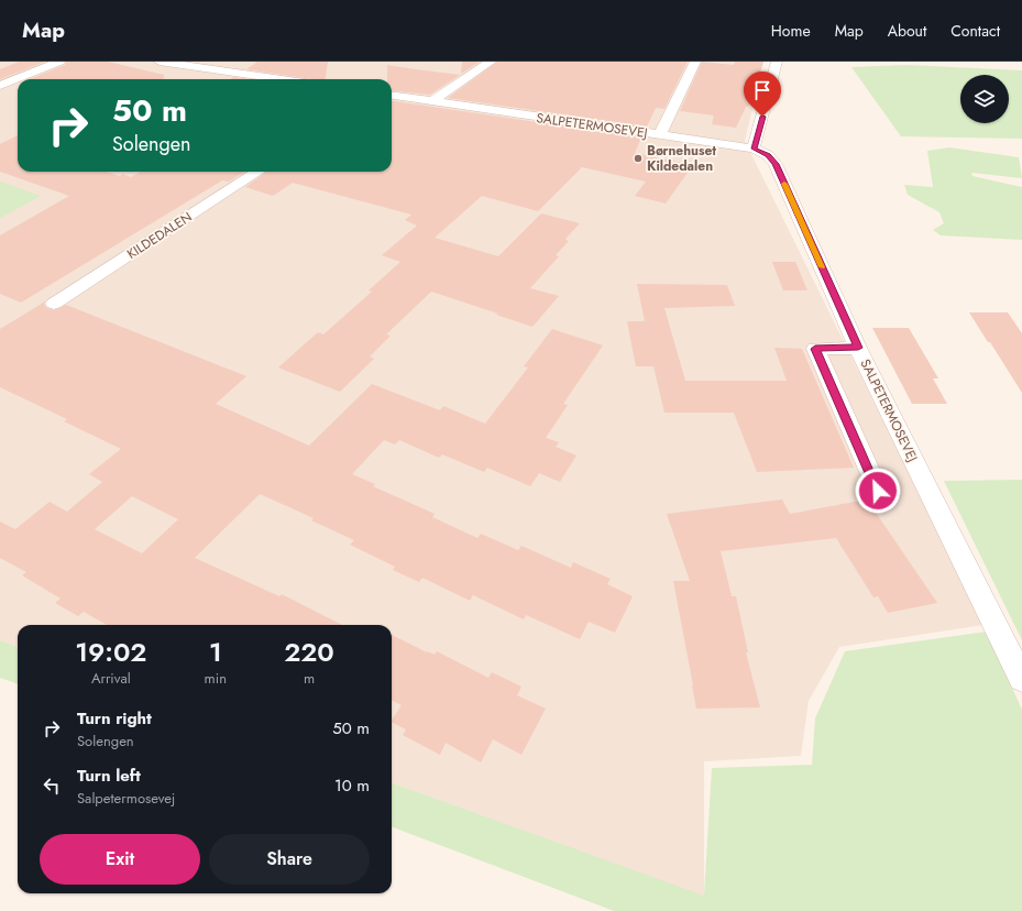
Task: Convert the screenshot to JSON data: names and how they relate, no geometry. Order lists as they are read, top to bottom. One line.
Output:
{"streets":{"street":["SALPETERMOSEVEJ","KILDEDALEN"]},"places":["Børnehuset Kildedalen"],"page":{"header":"Map","nav":["Home","Map","About","Contact"],"turn":["50 m","Solengen"],"eta":["19:02","Arrival","1","min","220","m"],"list":[{"name":"Turn right","note":"Solengen","value":"50 m"},{"name":"Turn left","note":"Salpetermosevej","value":"10 m"}],"buttons":["Exit","Share"]}}
